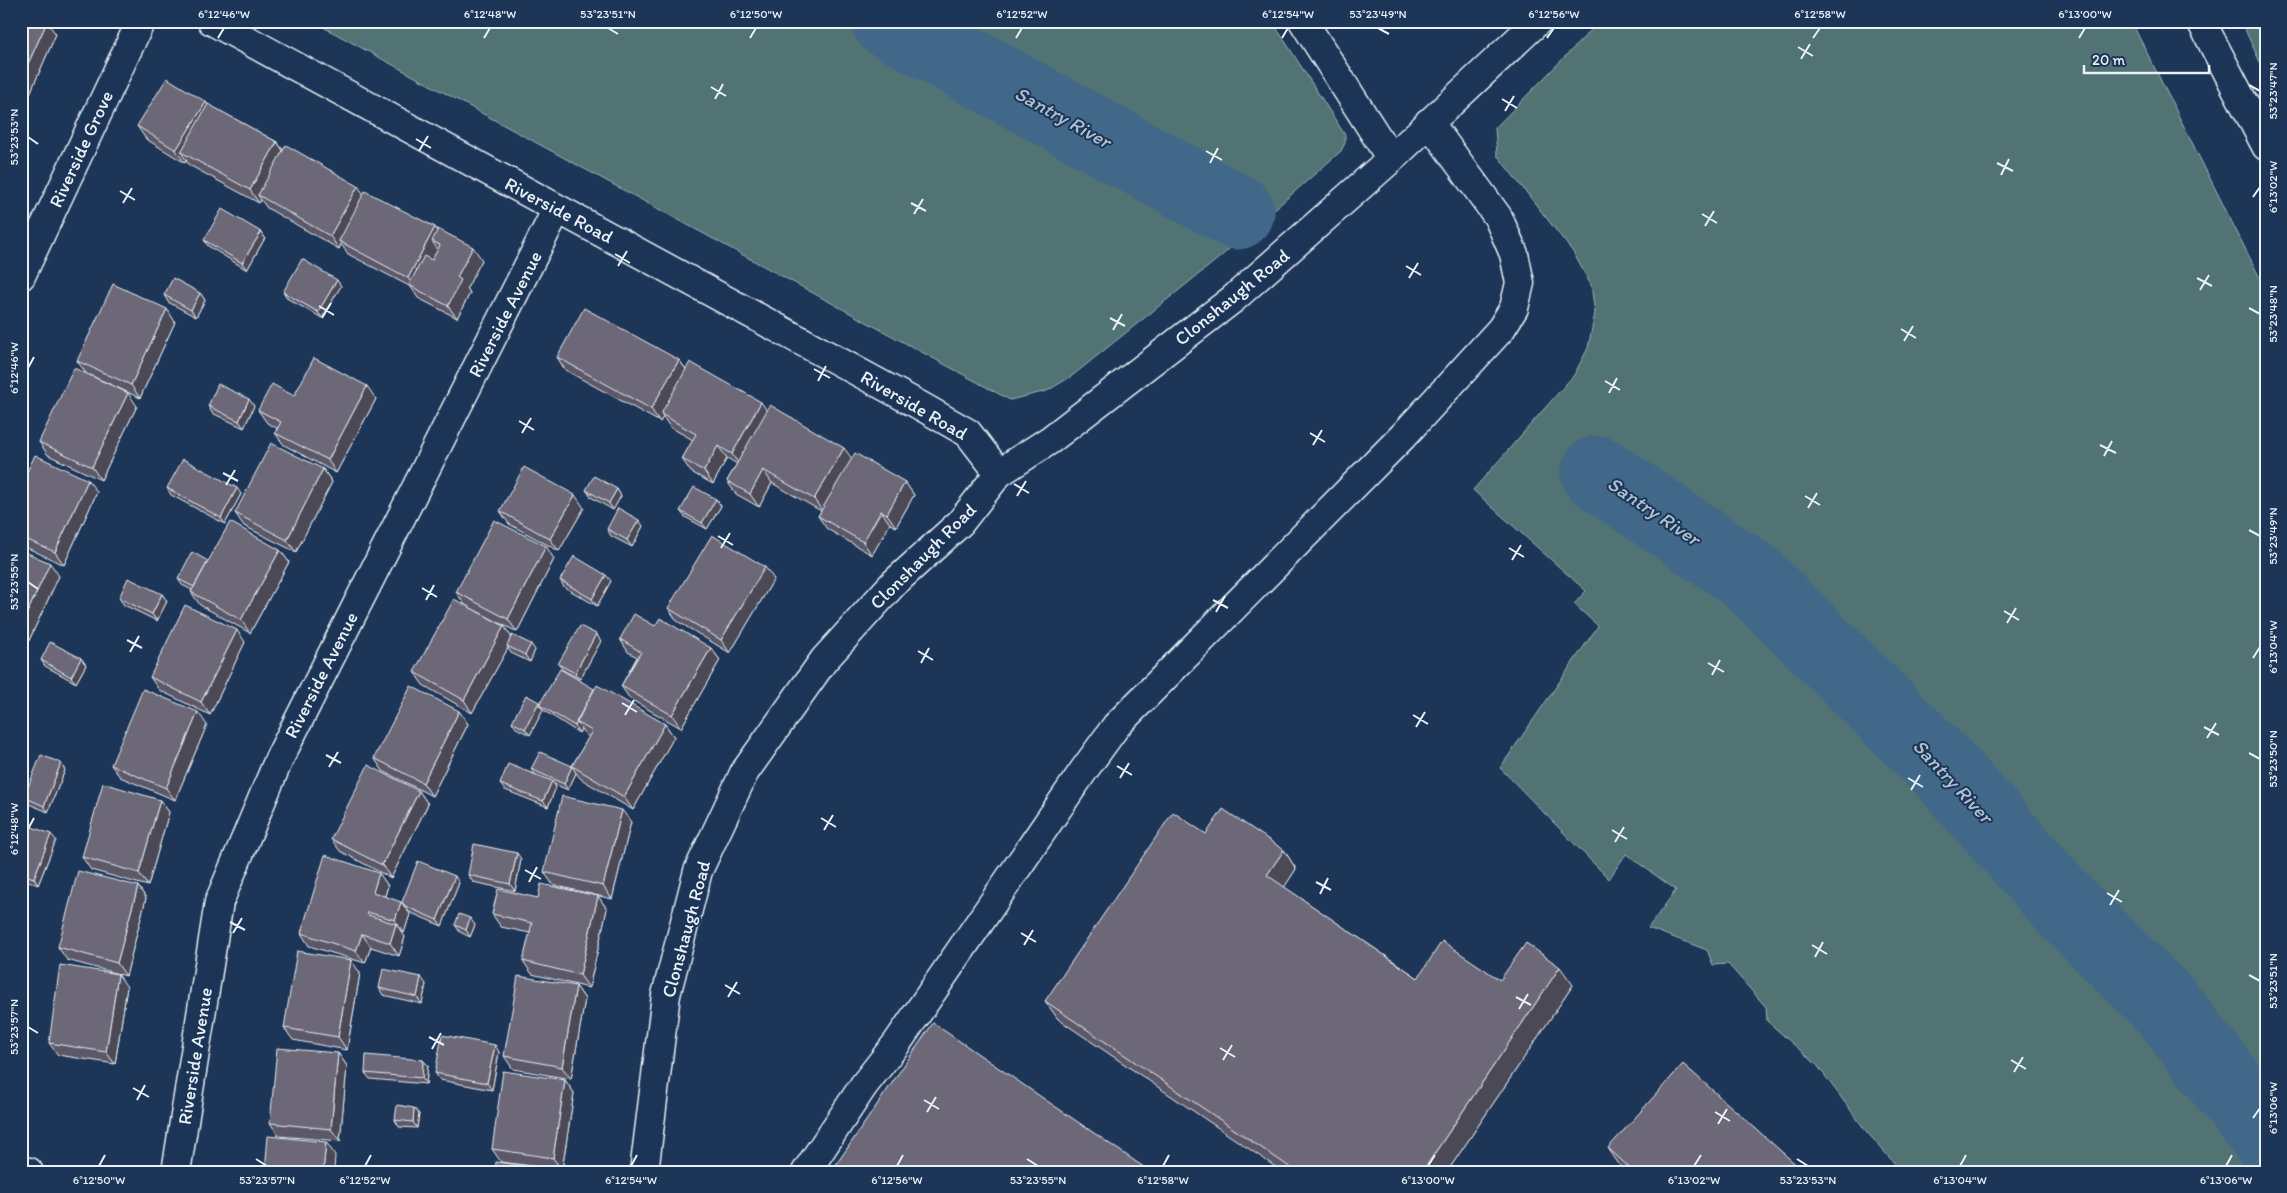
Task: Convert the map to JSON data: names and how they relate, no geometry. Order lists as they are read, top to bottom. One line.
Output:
{"streets":{"street":["Riverside Grove","Riverside Road","Clonshaugh Road","Riverside Avenue"]},"crossings":[["Riverside Road","Clonshaugh Road"],["Riverside Road","Riverside Avenue"]],"water":["Santry River"],"scale_bar":"20 m","coordinates":["6°12'46\"W","6°12'48\"W","53°23'51\"N","6°12'50\"W","6°12'52\"W","6°12'54\"W","53°23'49\"N","6°12'56\"W","6°12'58\"W","6°13'00\"W","53°23'47\"N","53°23'53\"N","6°13'02\"W","53°23'48\"N","53°23'55\"N","6°13'04\"W","53°23'50\"N","53°23'57\"N","6°13'06\"W"]}
